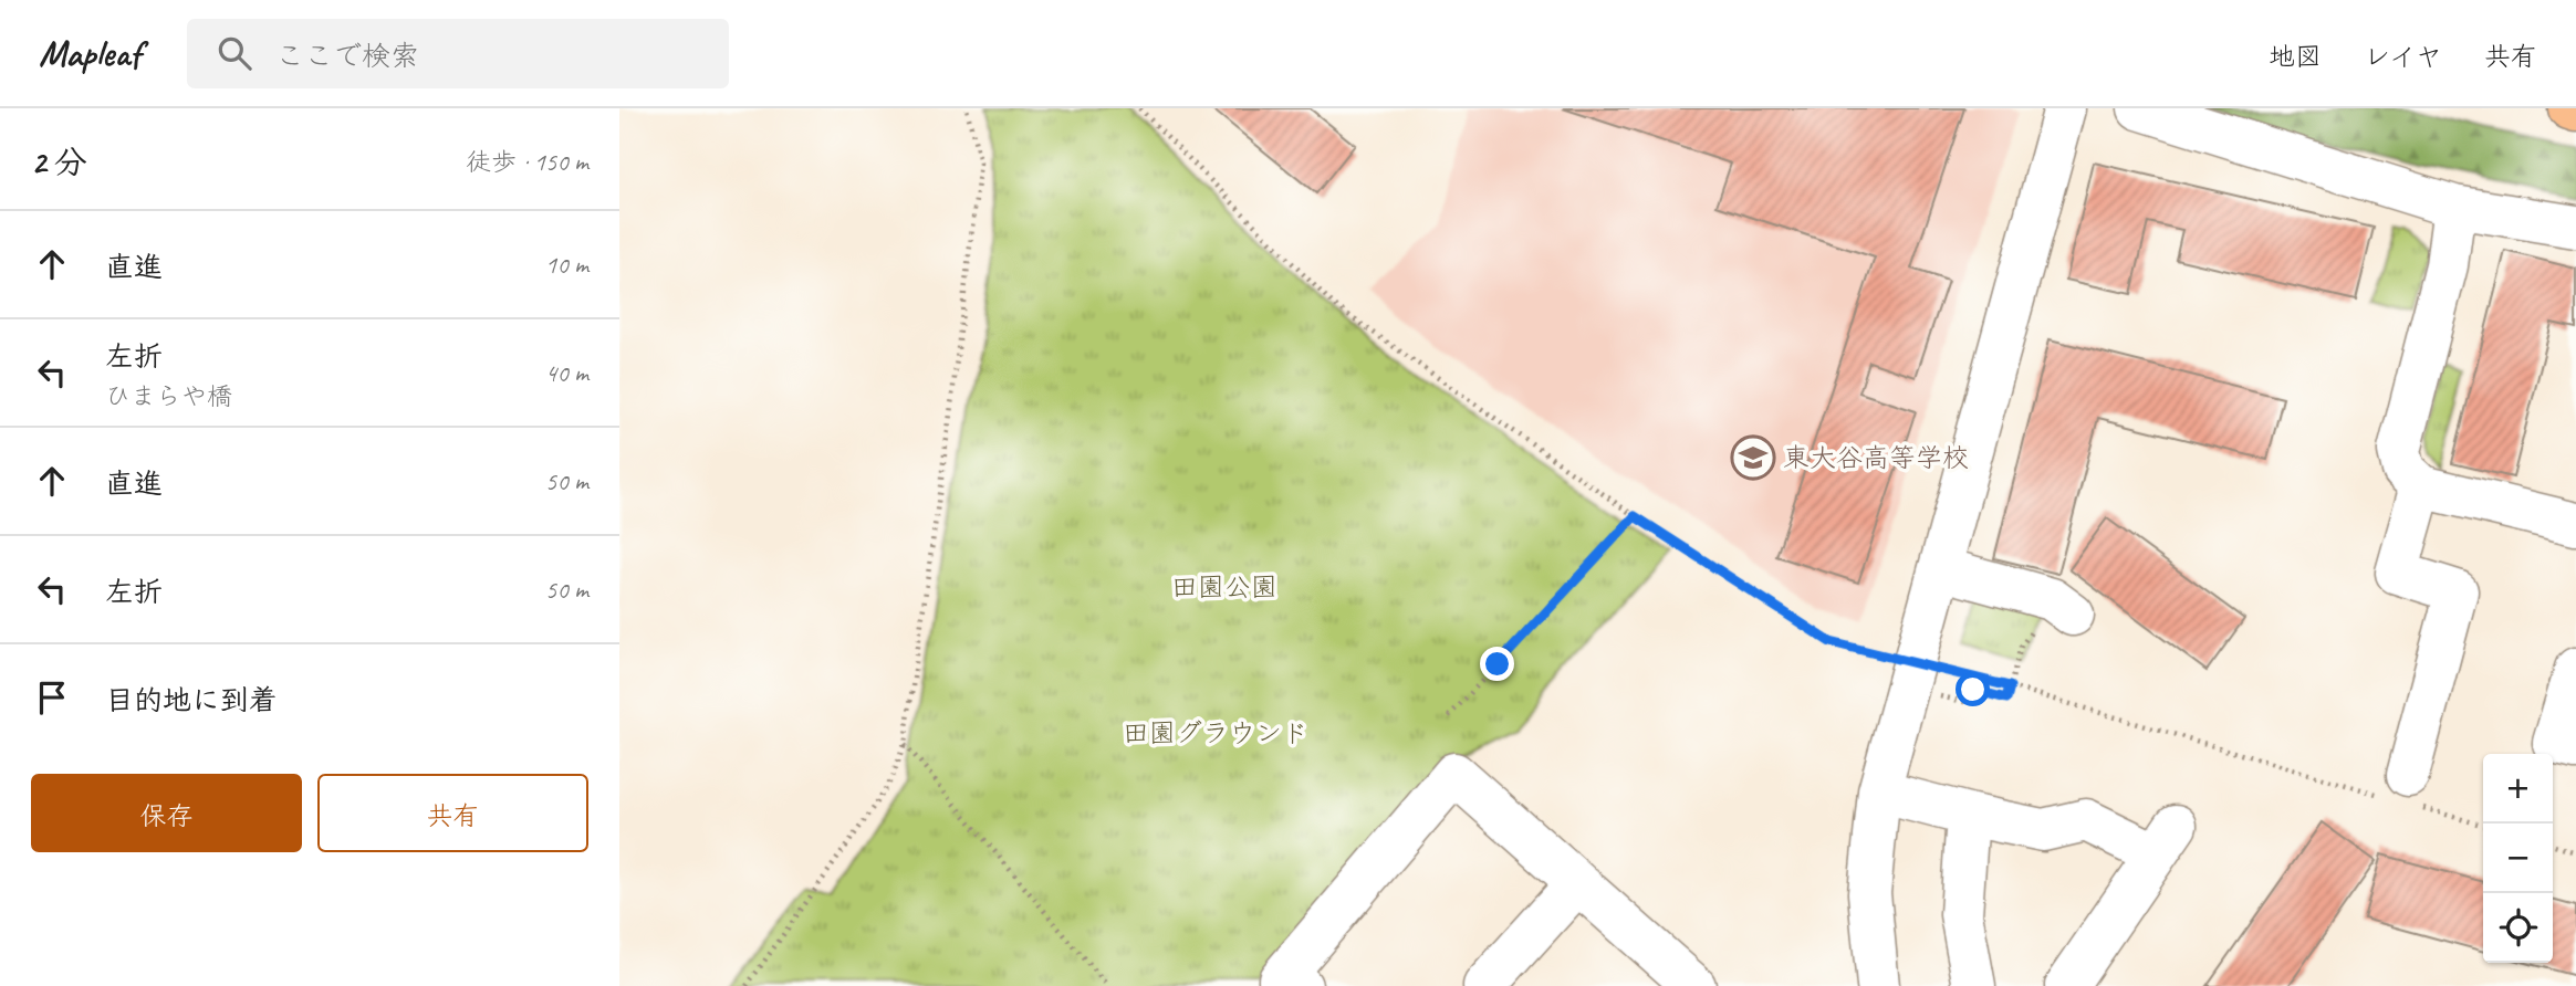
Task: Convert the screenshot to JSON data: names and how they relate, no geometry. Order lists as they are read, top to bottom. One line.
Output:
{"parks":["田園公園","田園グラウンド"],"places":{"school or university":["東大谷高等学校"]},"page":{"header":"Mapleaf","search":"ここで検索","nav":["地図","レイヤ","共有"],"heading":["2 分","徒歩 · 150 m"],"list":[["直進","10 m"],["左折","ひまらや橋","40 m"],["直進","50 m"],["左折","50 m"],"目的地に到着"],"buttons":["保存","共有"],"map_buttons":["+","−"]}}
